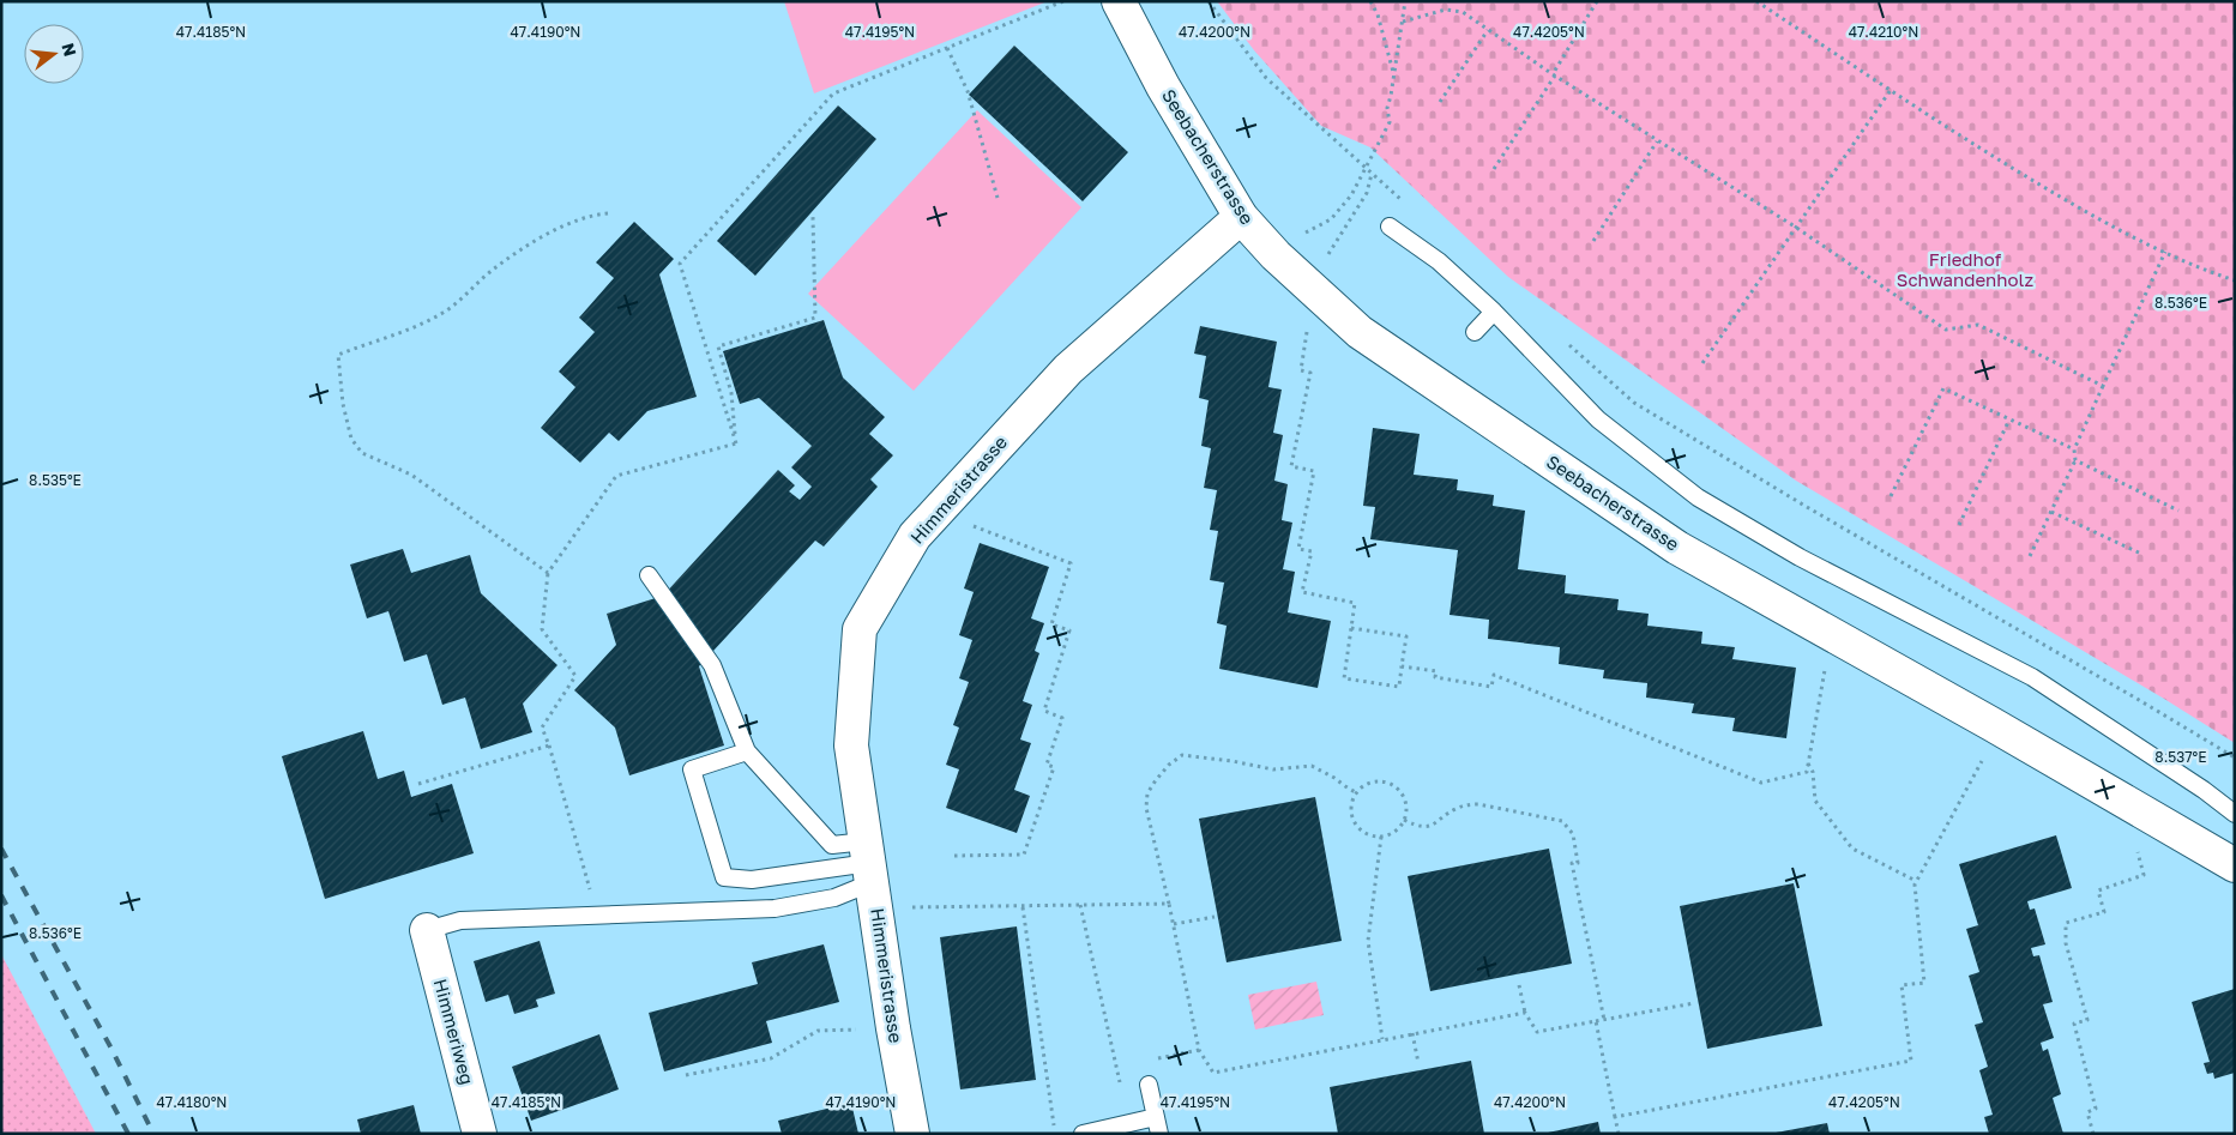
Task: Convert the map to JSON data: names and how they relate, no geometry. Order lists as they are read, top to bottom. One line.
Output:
{"streets":{"street":["Seebacherstrasse","Himmeristrasse","Himmeriweg"]},"crossings":[["Seebacherstrasse","Himmeristrasse"]],"parks":["Friedhof Schwandenholz"],"north":"right","coordinates":["47.4185°N","47.4190°N","47.4195°N","47.4200°N","47.4205°N","47.4210°N","8.536°E","8.535°E","8.537°E","47.4180°N"]}
